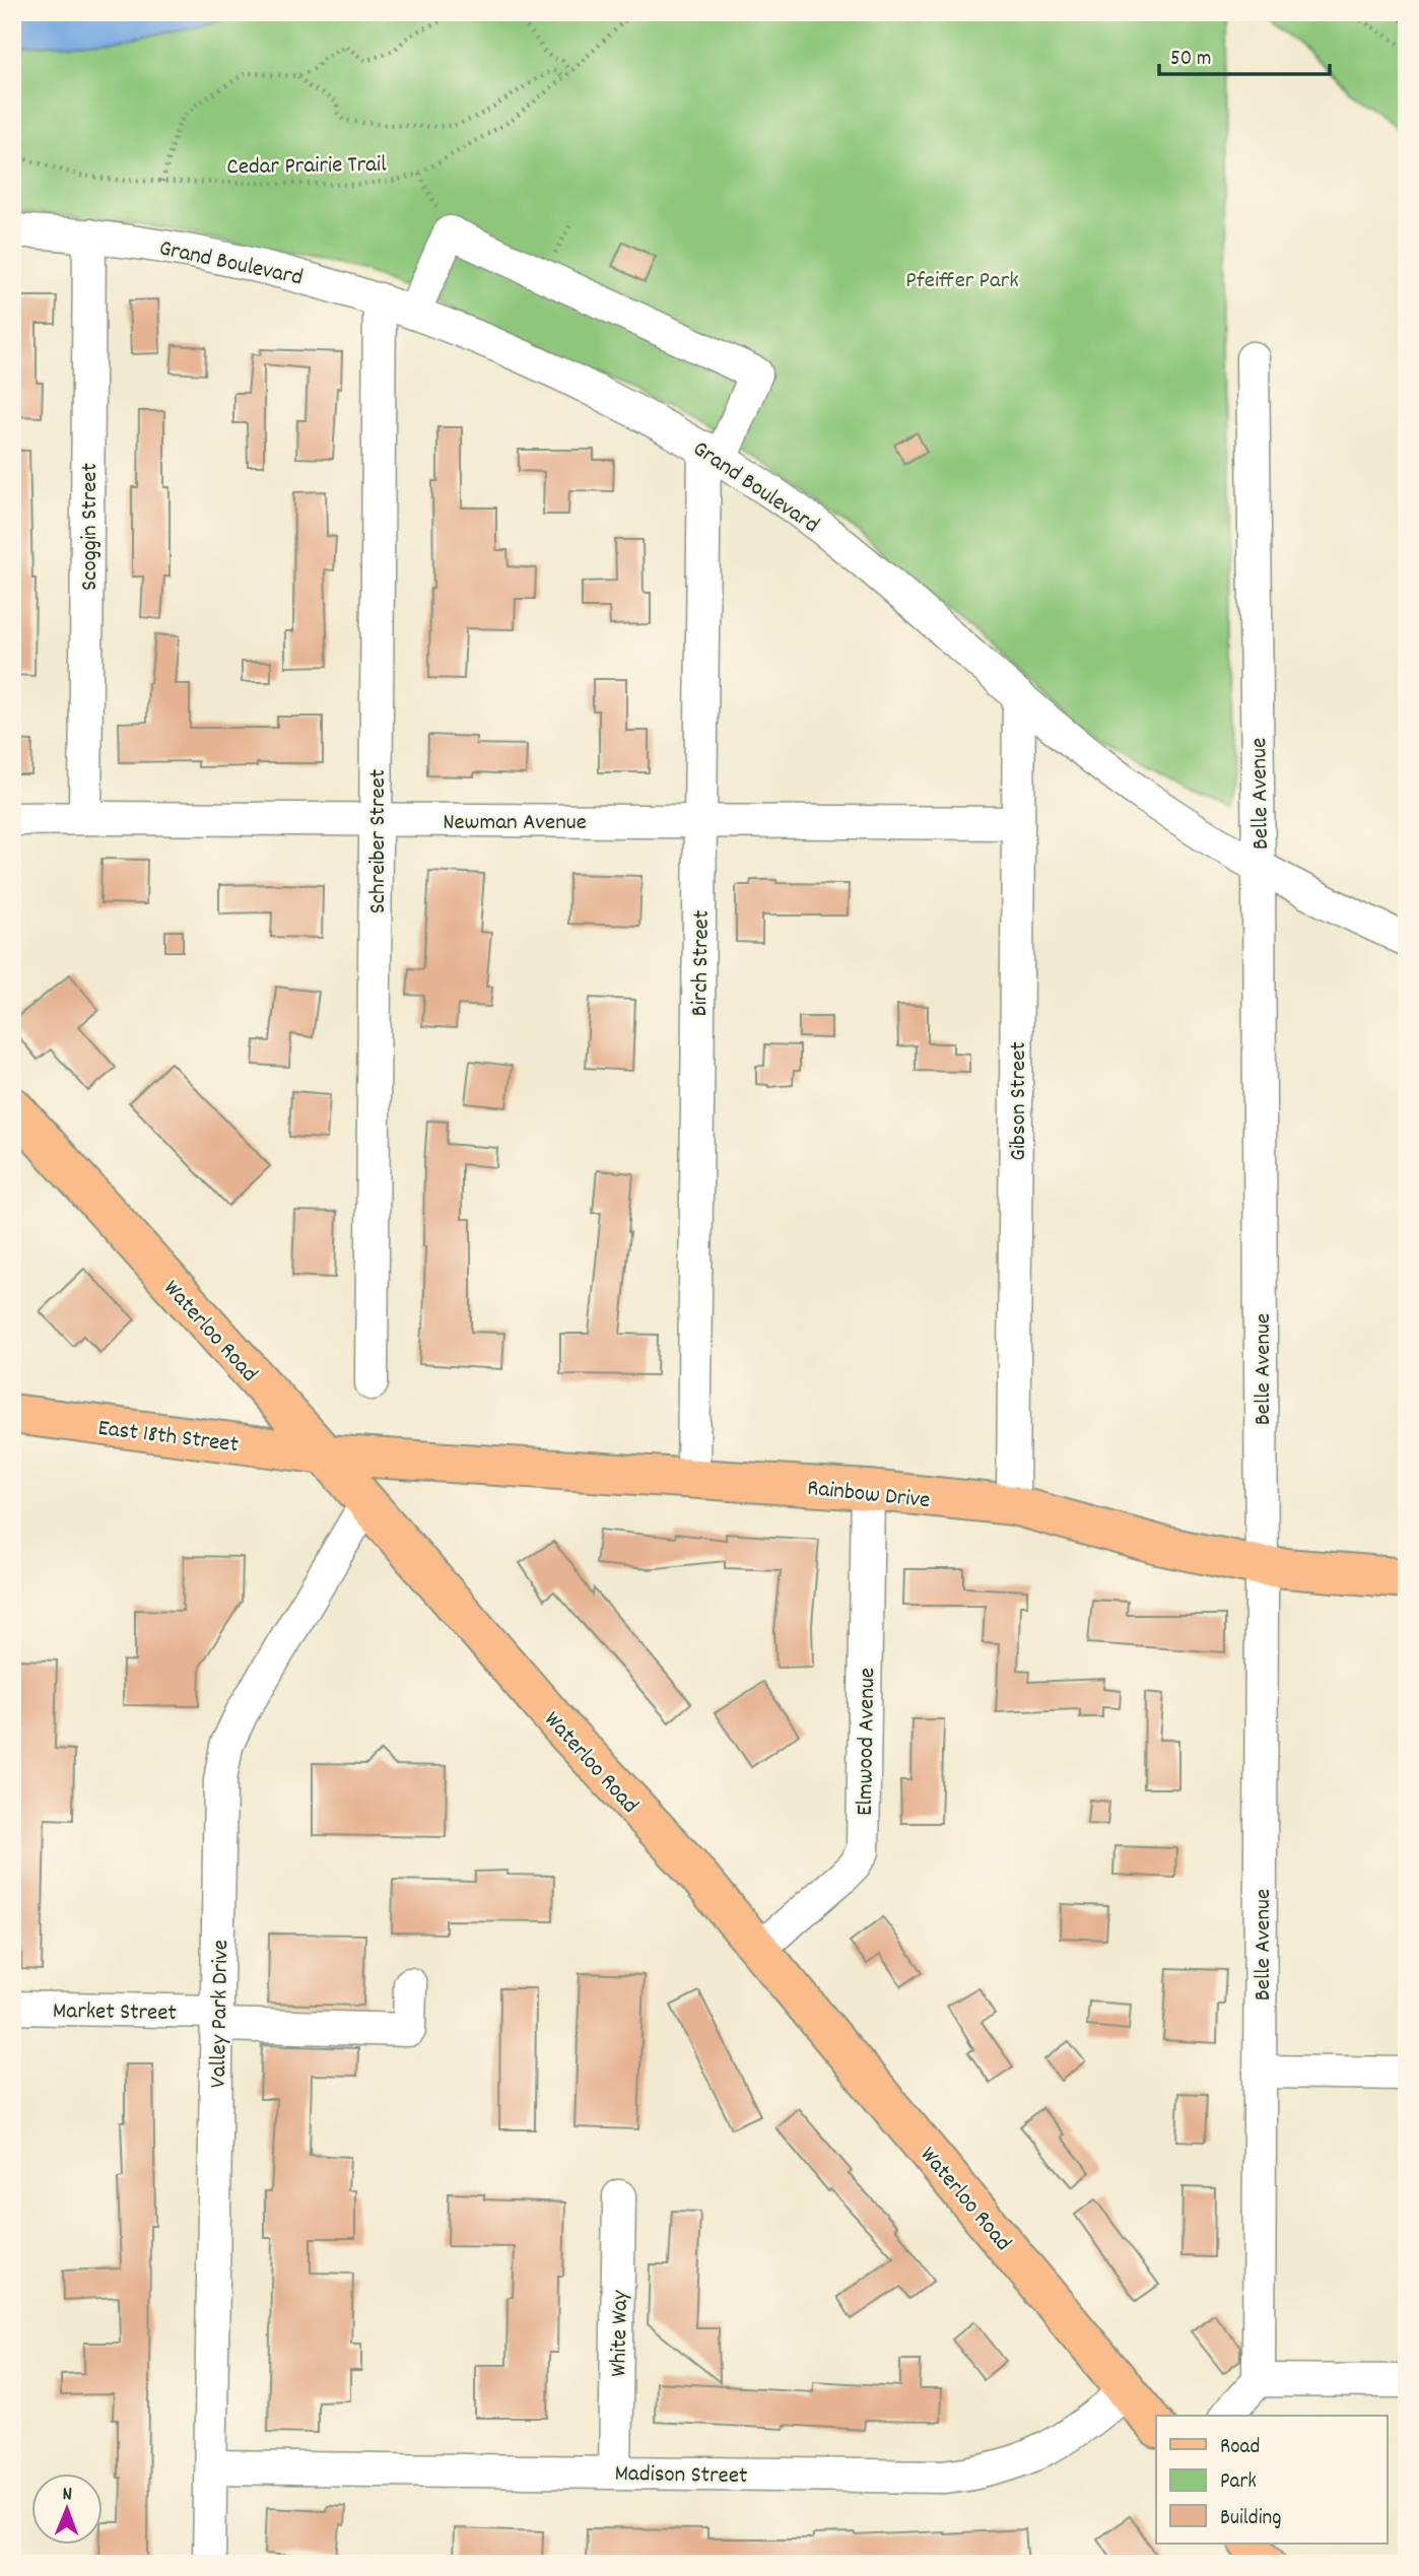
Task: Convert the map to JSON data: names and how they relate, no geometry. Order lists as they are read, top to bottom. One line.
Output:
{"streets":{"main road":["Waterloo Road","East 18th Street","Rainbow Drive"],"street":["Grand Boulevard","Scoggin Street","Belle Avenue","Newman Avenue","Schreiber Street","Birch Street","Gibson Street","Elmwood Avenue","Market Street","Valley Park Drive","White Way","Madison Street"],"path":["Cedar Prairie Trail"]},"crossings":[["Grand Boulevard","Scoggin Street"],["Grand Boulevard","Belle Avenue"],["Grand Boulevard","Schreiber Street"],["Grand Boulevard","Birch Street"],["Grand Boulevard","Gibson Street"],["Scoggin Street","Newman Avenue"],["Belle Avenue","Rainbow Drive"],["Newman Avenue","Schreiber Street"],["Newman Avenue","Birch Street"],["Newman Avenue","Gibson Street"],["Birch Street","Rainbow Drive"],["Gibson Street","Rainbow Drive"],["Waterloo Road","East 18th Street"],["Waterloo Road","Rainbow Drive"],["Waterloo Road","Elmwood Avenue"],["Waterloo Road","Valley Park Drive"],["Waterloo Road","Madison Street"],["East 18th Street","Rainbow Drive"],["Rainbow Drive","Elmwood Avenue"],["Market Street","Valley Park Drive"],["Valley Park Drive","Madison Street"],["White Way","Madison Street"]],"parks":["Pfeiffer Park"],"legend":["Road","Park","Building"],"scale_bar":"50 m","north":"top"}
